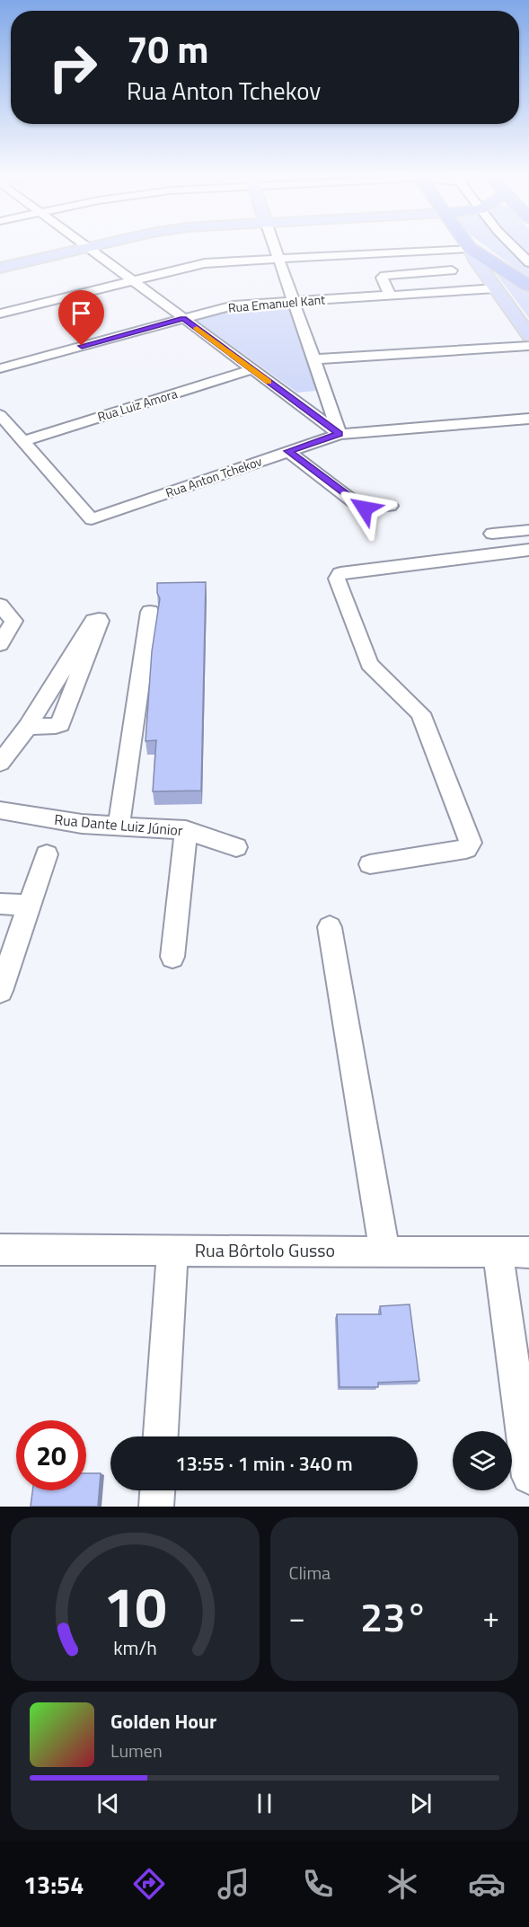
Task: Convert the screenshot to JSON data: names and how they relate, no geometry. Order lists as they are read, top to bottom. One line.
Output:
{"streets":{"street":["Rua Emanuel Kant","Rua Luiz Amora","Rua Anton Tchekov","Rua Dante Luiz Júnior","Rua Bôrtolo Gusso"]},"crossings":[["Rua Luiz Amora","Rua Anton Tchekov"]],"page":{"turn":["70 m","Rua Anton Tchekov"],"limit":"20","trip":"13:55 · 1 min · 340 m","tile":"Clima","heat":["−","23°","+"],"song":["Golden Hour","Lumen"],"tabs":"13:54","gauge":["10","km/h"]}}
